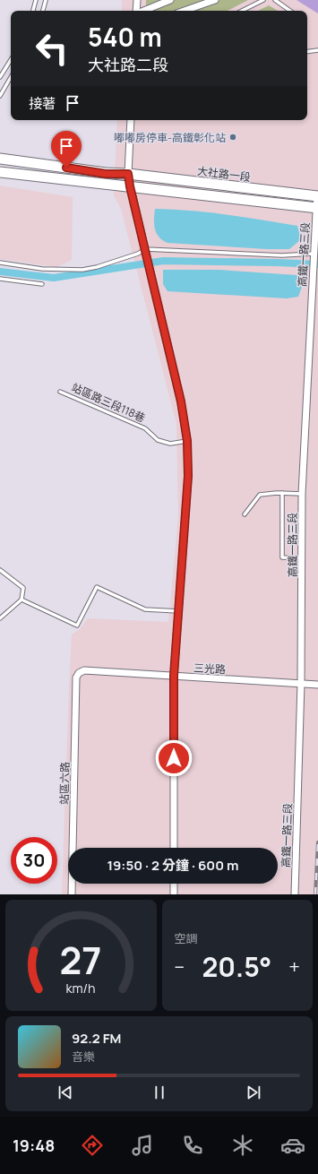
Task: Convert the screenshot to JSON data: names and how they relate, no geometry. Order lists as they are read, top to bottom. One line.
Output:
{"streets":{"street":["大社路一段","高鐵一路三段","三光路","站區六路"],"lane":["站區路三段118巷"]},"crossings":[["大社路一段","高鐵一路三段"],["高鐵一路三段","三光路"],["三光路","站區六路"]],"places":["嘟嘟房停車-高鐵彰化站"],"page":{"turn":["540 m","大社路二段"],"then":"接著","limit":"30","trip":"19:50 · 2 分鐘 · 600 m","tile":"空調","heat":["−","20.5°","+"],"song":["92.2 FM","音樂"],"tabs":"19:48","gauge":["27","km/h"]}}
